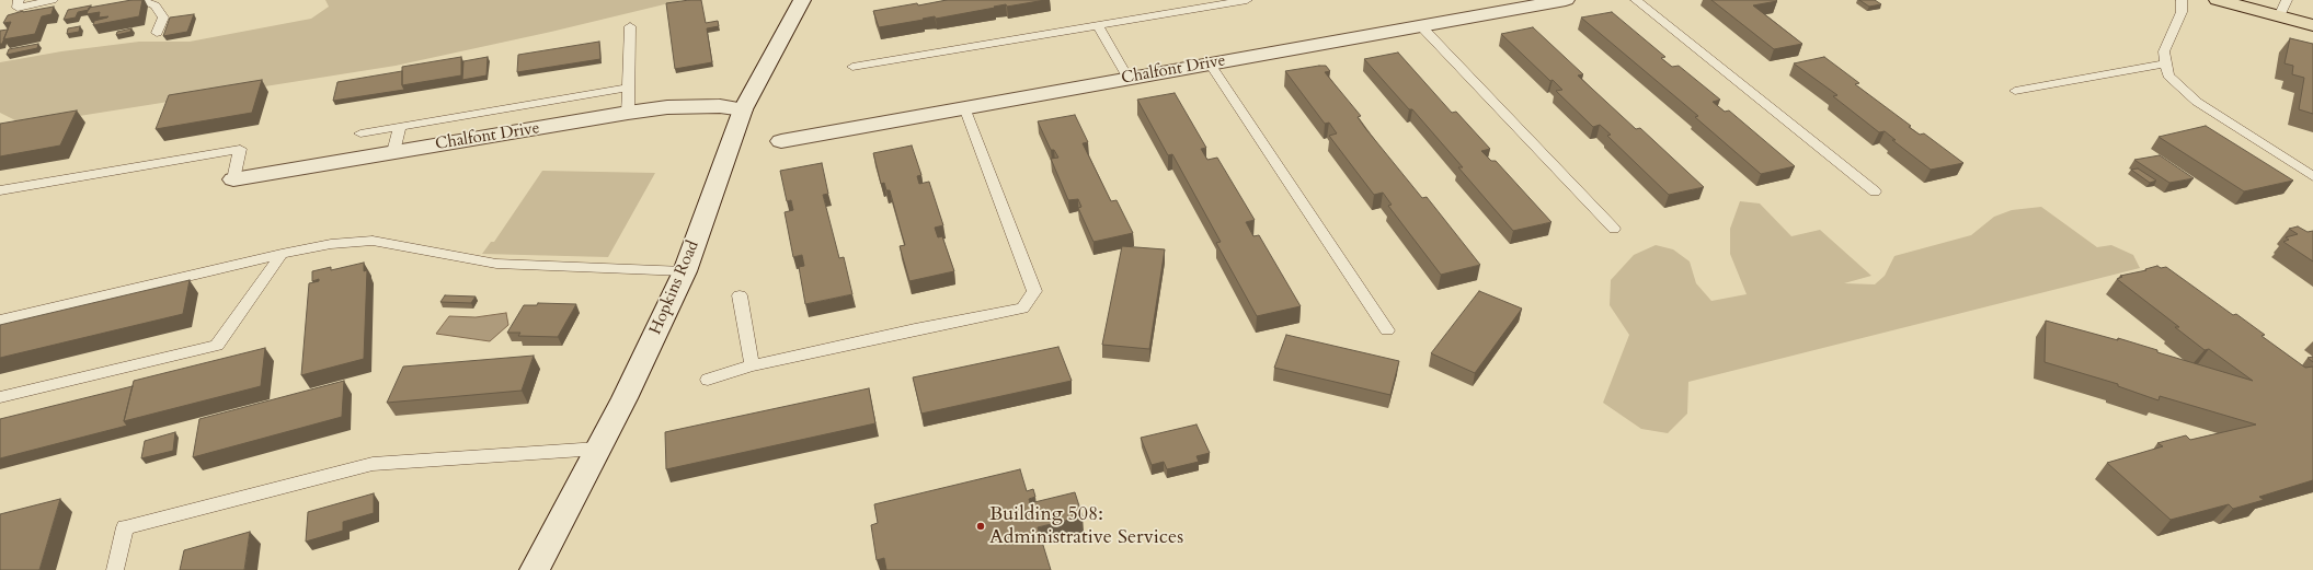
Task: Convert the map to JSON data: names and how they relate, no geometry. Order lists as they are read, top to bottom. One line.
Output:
{"streets":{"street":["Chalfont Drive","Hopkins Road"]},"crossings":[["Chalfont Drive","Hopkins Road"]],"places":["Building 508: Administrative Services"]}
